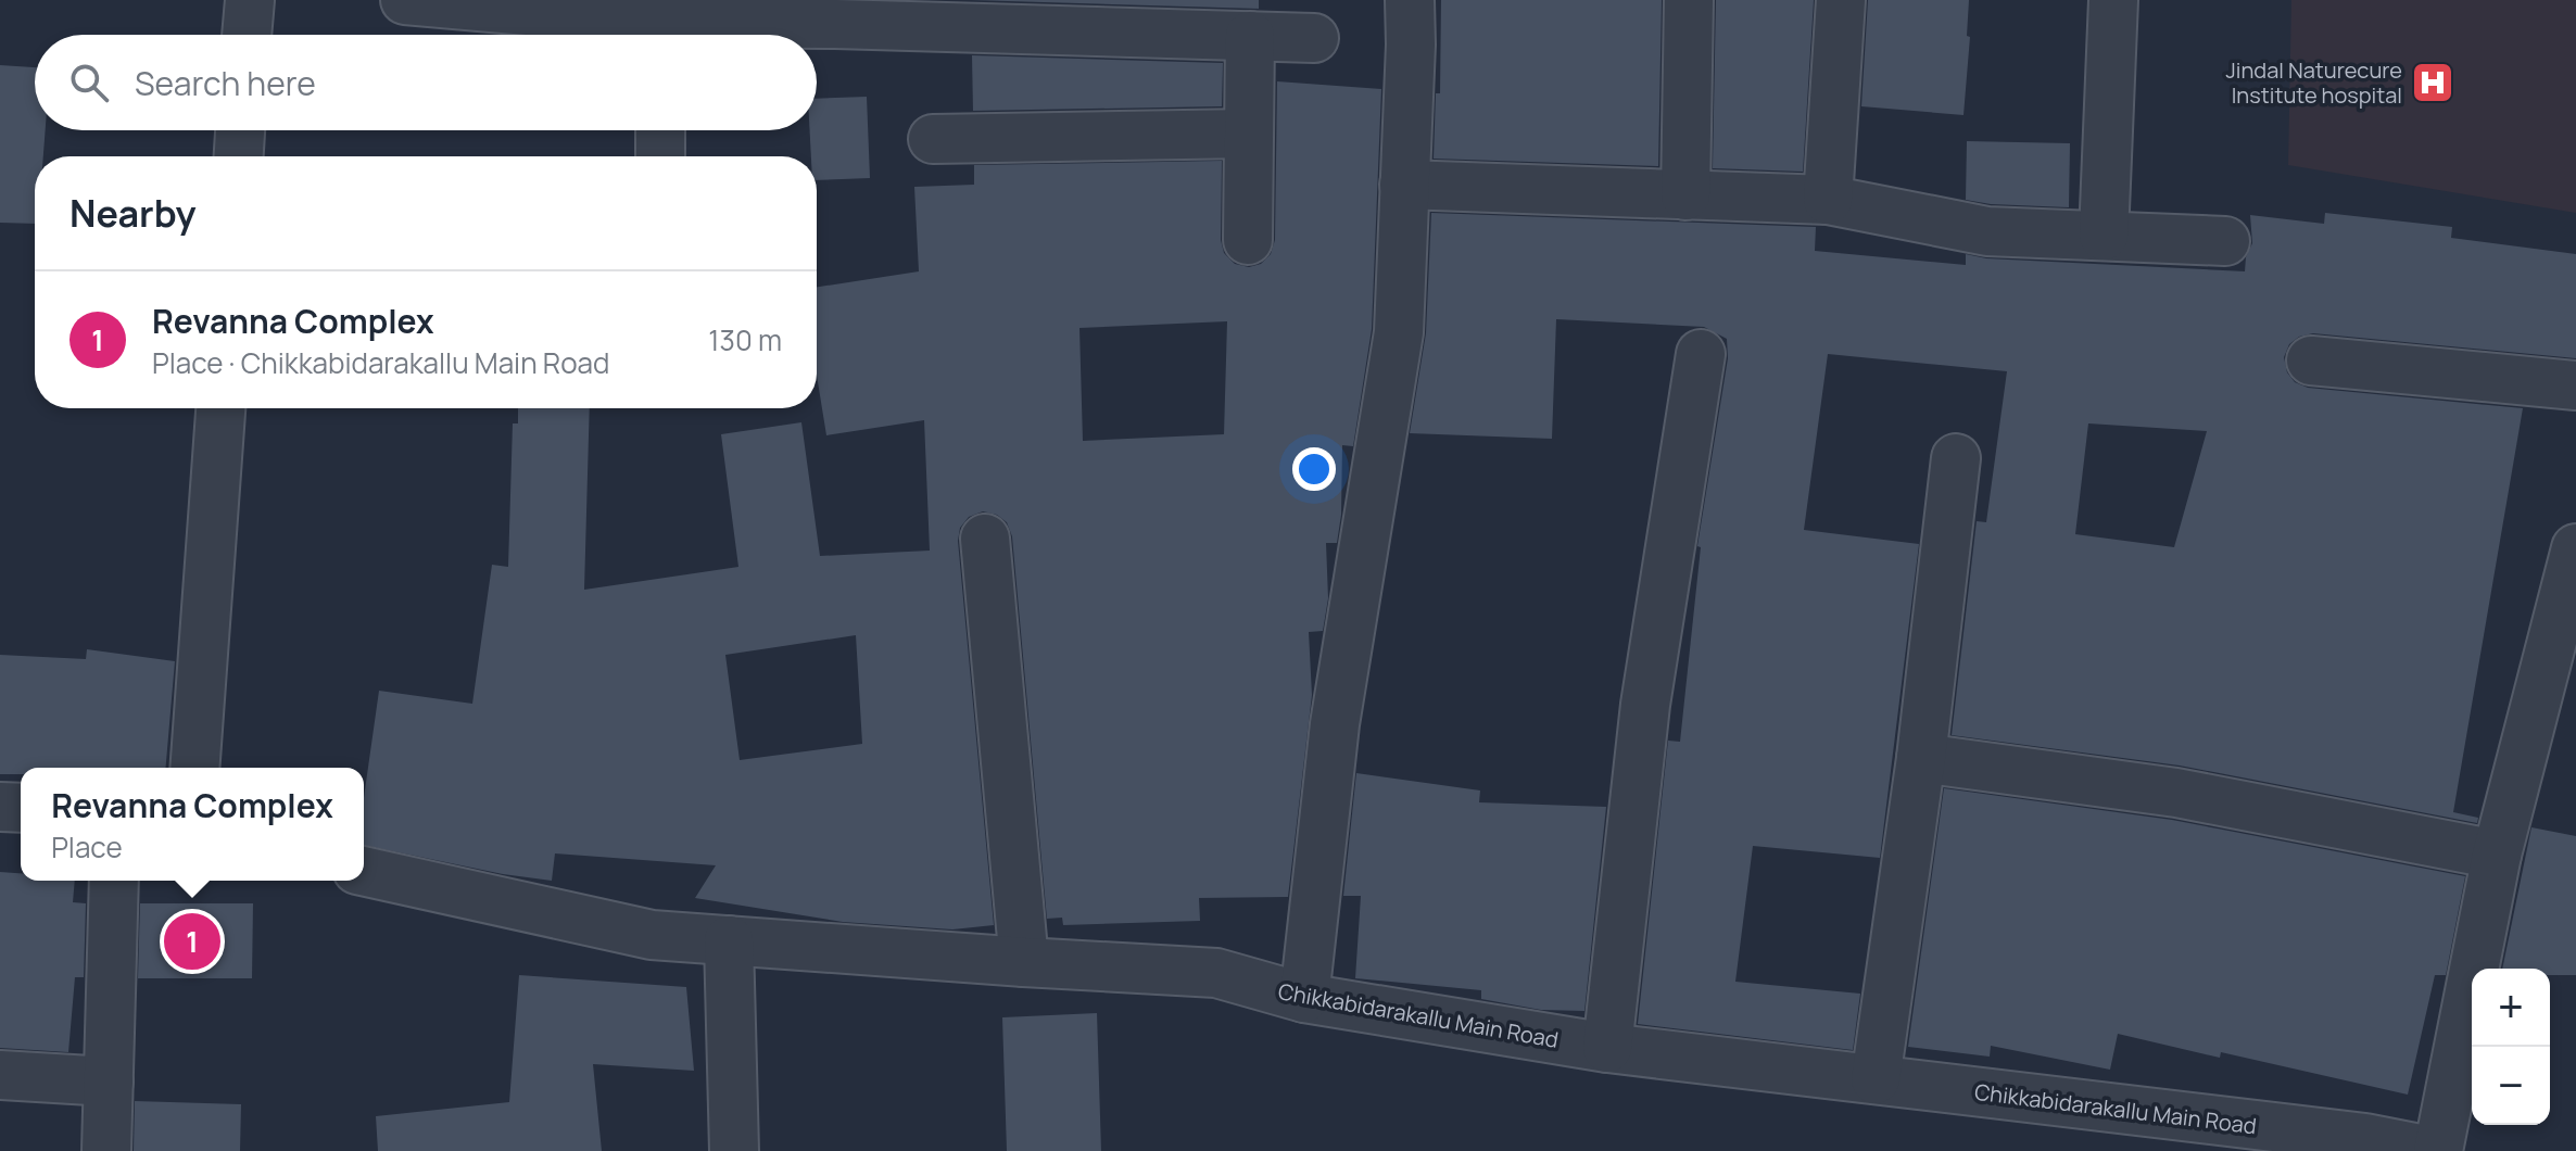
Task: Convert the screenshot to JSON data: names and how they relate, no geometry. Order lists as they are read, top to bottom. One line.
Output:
{"streets":{"street":["Chikkabidarakallu Main Road"]},"places":{"hospital":["Jindal Naturecure Institute hospital"]},"page":{"search":"Search here","heading":"Nearby","list":[{"mark":"1","name":"Revanna Complex","note":"Place · Chikkabidarakallu Main Road","value":"130 m"}],"popup":["Revanna Complex","Place"],"pins":"1","map_buttons":["+","−"]}}
